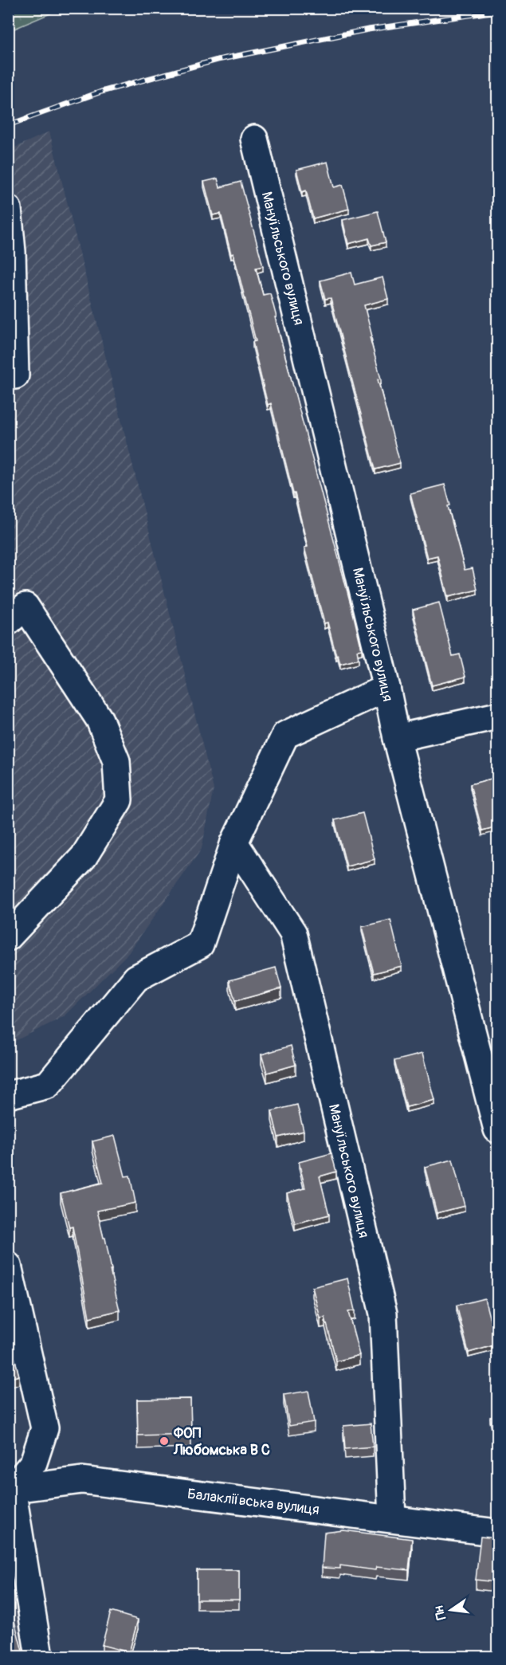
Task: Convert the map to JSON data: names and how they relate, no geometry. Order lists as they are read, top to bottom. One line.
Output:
{"streets":{"street":["Мануїльського вулиця","Балакліївська вулиця"]},"crossings":[["Мануїльського вулиця","Балакліївська вулиця"]],"places":["ФОП Любомська В С"],"north":"left"}
